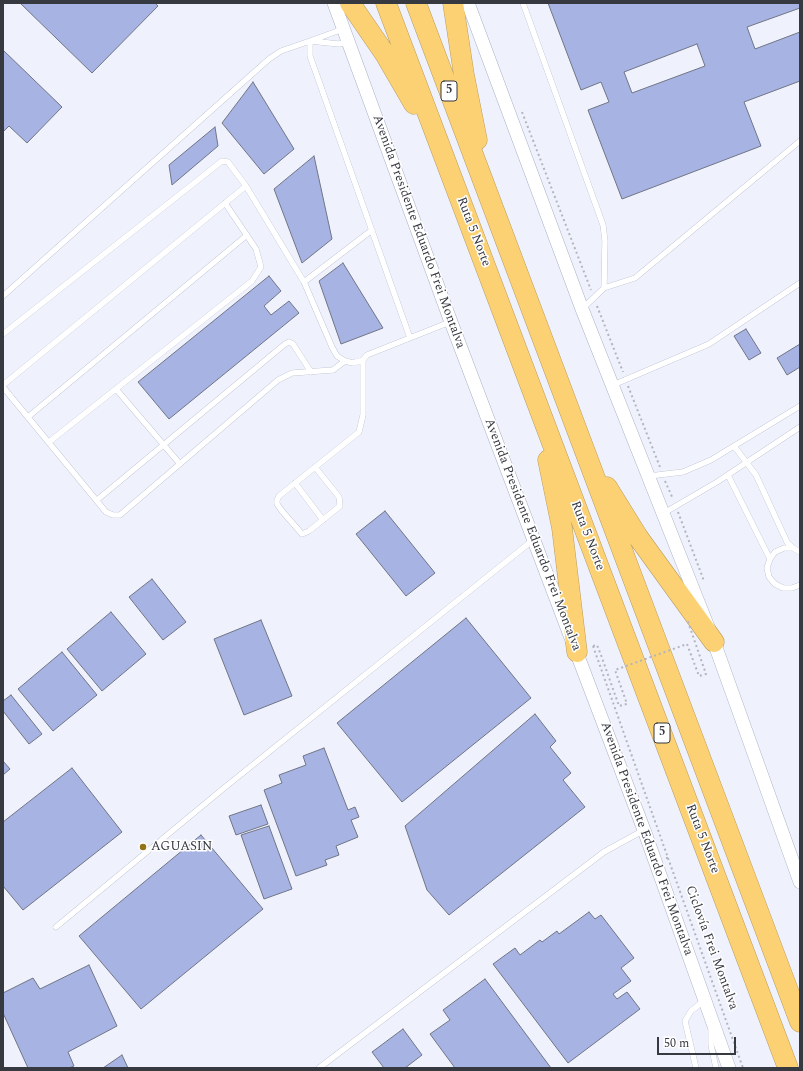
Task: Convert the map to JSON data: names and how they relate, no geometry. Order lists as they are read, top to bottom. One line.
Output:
{"streets":{"highway":["5","Ruta 5 Norte"],"street":["Avenida Presidente Eduardo Frei Montalva"],"path":["Ciclovía Frei Montalva"]},"crossings":[["Avenida Presidente Eduardo Frei Montalva","Ciclovía Frei Montalva"]],"places":["AGUASIN"],"scale_bar":"50 m"}
